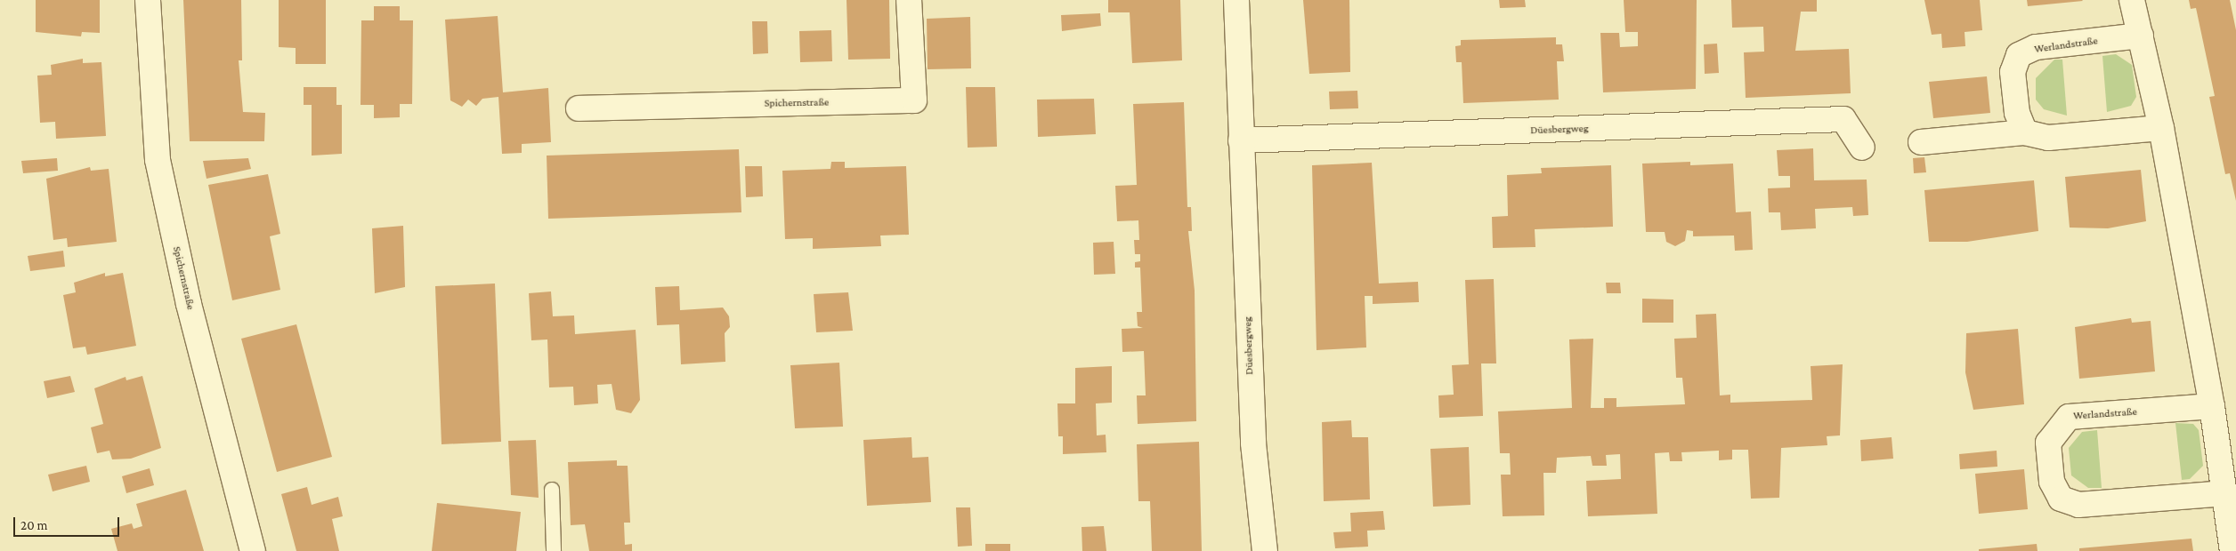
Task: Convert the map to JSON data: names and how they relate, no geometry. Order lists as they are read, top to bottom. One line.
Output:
{"streets":{"street":["Werlandstraße","Spichernstraße","Düesbergweg"]},"scale_bar":"20 m"}
